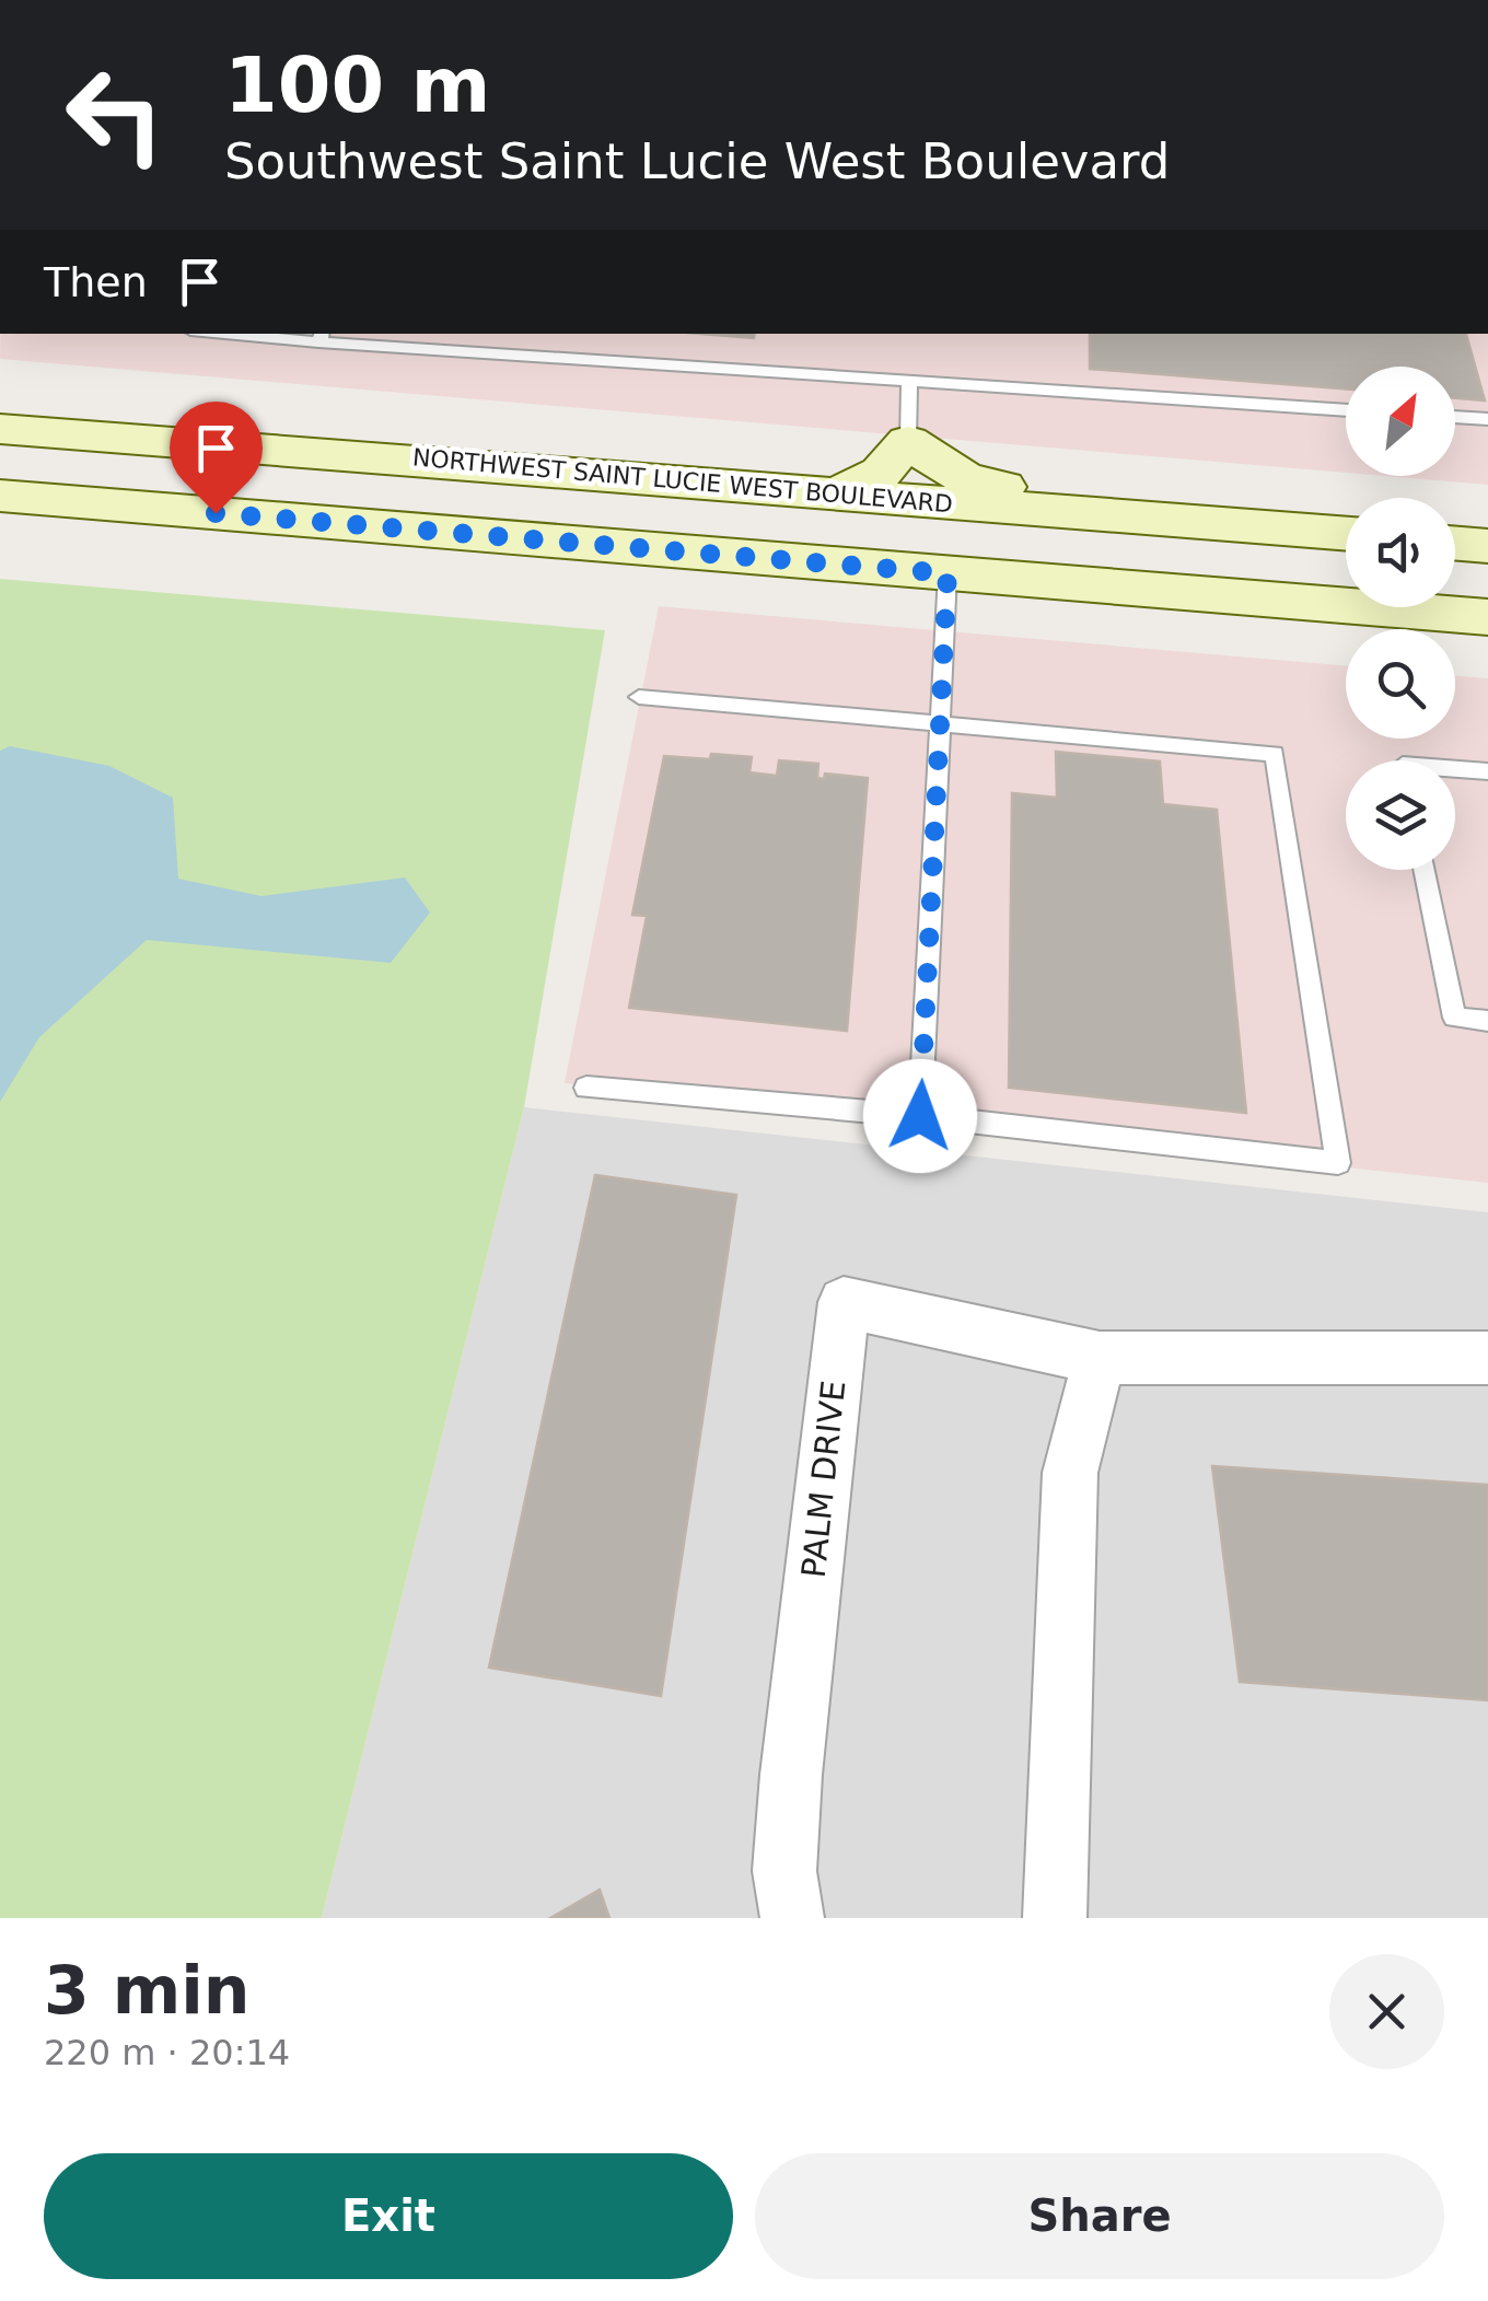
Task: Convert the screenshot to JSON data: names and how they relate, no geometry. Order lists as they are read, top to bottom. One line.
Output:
{"streets":{"main road":["NORTHWEST SAINT LUCIE WEST BOULEVARD"],"street":["PALM DRIVE"]},"north":"top right","page":{"turn":["100 m","Southwest Saint Lucie West Boulevard"],"then":"Then","heading":["3 min","220 m · 20:14"],"buttons":["Exit","Share"]}}
